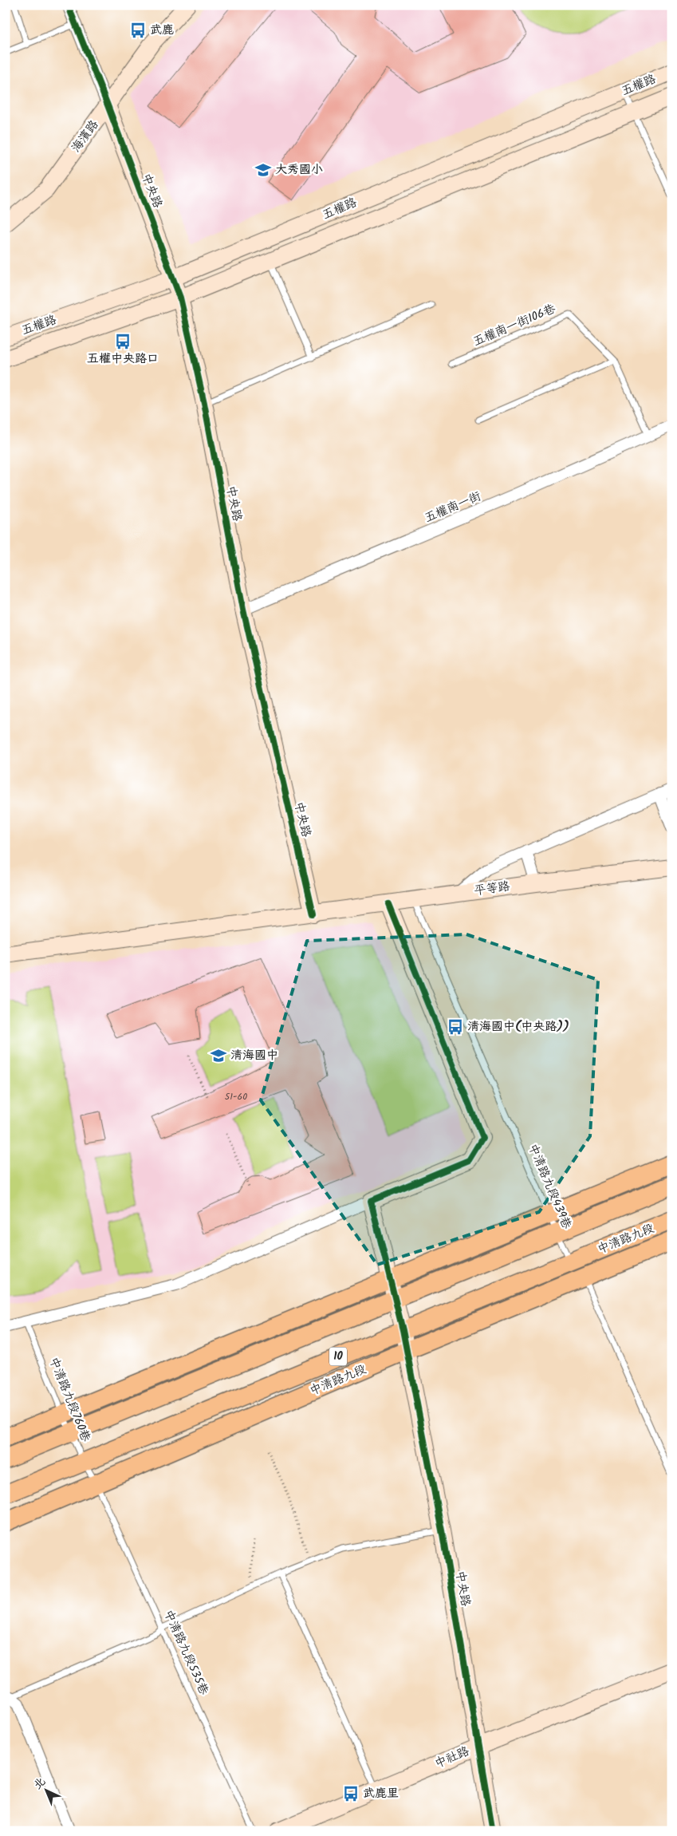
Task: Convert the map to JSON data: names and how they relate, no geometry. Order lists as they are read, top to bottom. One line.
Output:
{"streets":{"main road":["中清路九段","10"],"street":["五權路","海濱路","中央路","五權南一街","平等路","中社路"],"lane":["五權南一街106巷","中清路九段439巷","中清路九段760巷","中清路九段535巷"]},"crossings":[["五權路","中央路"],["海濱路","中央路"],["中央路","五權南一街"],["中央路","平等路"],["中央路","中清路九段"],["中央路","中社路"],["五權南一街106巷","五權南一街"],["平等路","中清路九段439巷"],["中清路九段439巷","中清路九段"],["中清路九段","中清路九段760巷"],["中清路九段","中清路九段535巷"],["中清路九段760巷","中清路九段535巷"]],"places":{"bus stop":["武鹿","五權中央路口","清海國中(中央路))","武鹿里"],"school or university":["大秀國小","清海國中"]},"house_numbers":["51-60"],"north":"top left"}
